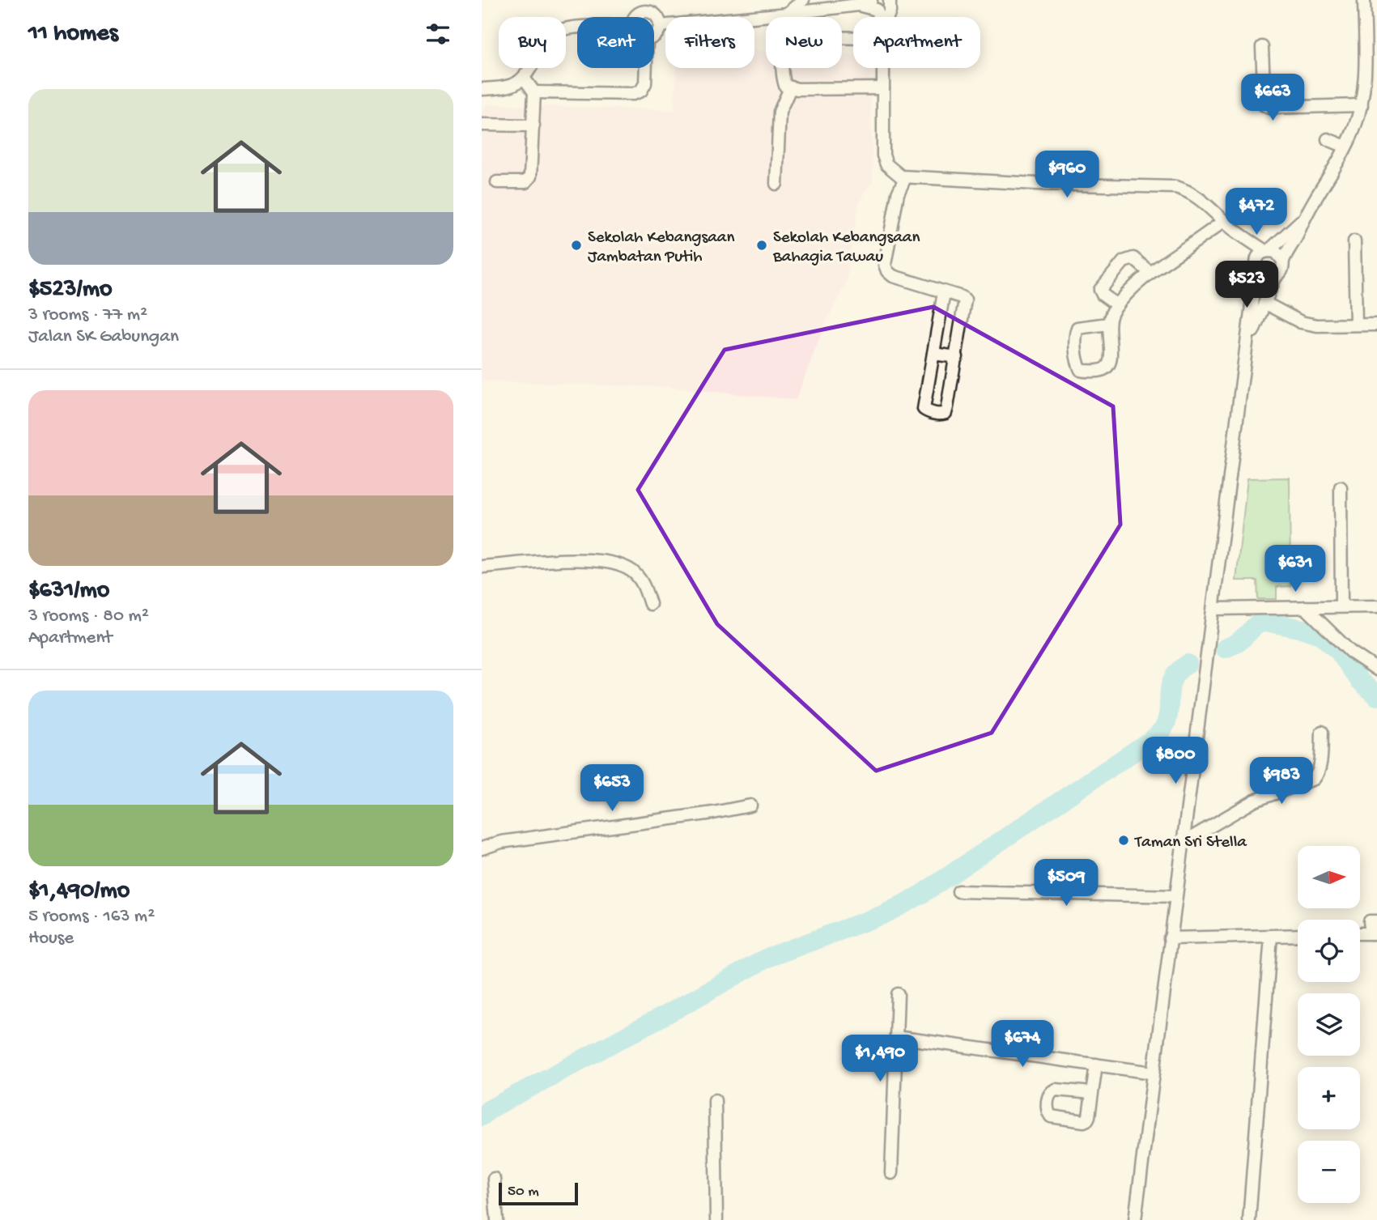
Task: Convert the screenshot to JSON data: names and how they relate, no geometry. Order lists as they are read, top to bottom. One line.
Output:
{"places":["Sekolah Kebangsaan Jambatan Putih","Sekolah Kebangsaan Bahagia Tawau","Taman Sri Stella"],"scale_bar":"50 m","north":"right","page":{"heading":"11 homes","chip":["Buy","Rent","Filters","New","Apartment"],"list":[{"name":"$523/mo","note":"3 rooms · 77 m² · Jalan SK Gabungan"},{"name":"$631/mo","note":"3 rooms · 80 m² · Apartment"},{"name":"$1,490/mo","note":"5 rooms · 163 m² · House"}],"price":["$663","$960","$472","$523","$631","$800","$983","$653","$509","$674","$1,490"],"map_buttons":["+","−"],"scale":"50 m"}}
